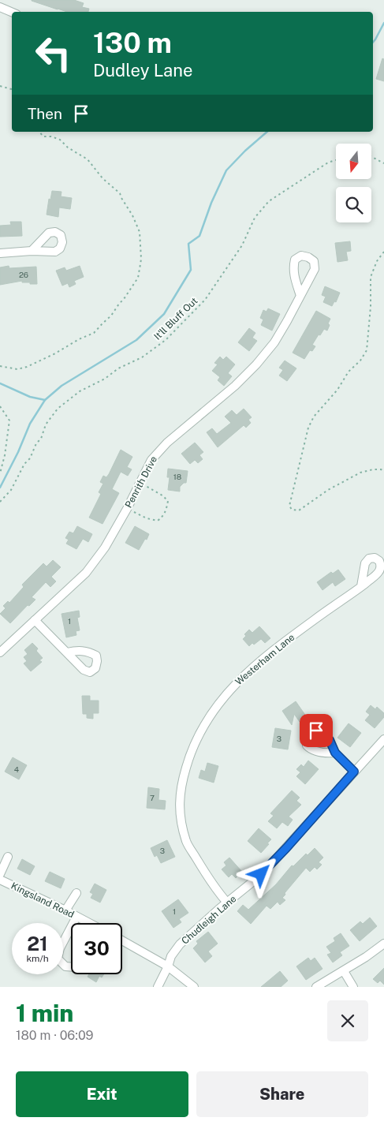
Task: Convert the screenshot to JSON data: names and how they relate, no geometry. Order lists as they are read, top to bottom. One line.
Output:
{"streets":{"street":["Penrith Drive","Westerham Lane","Kingsland Road","Chudleigh Lane"],"path":["It'll Bluff Out"]},"crossings":[["Westerham Lane","Chudleigh Lane"]],"house_numbers":["26","18","1","3","4","7","3","1"],"north":"bottom","page":{"turn":["130 m","Dudley Lane"],"then":"Then","speed":"21 km/h","limit":"30","heading":["1 min","180 m · 06:09"],"buttons":["Exit","Share"]}}
